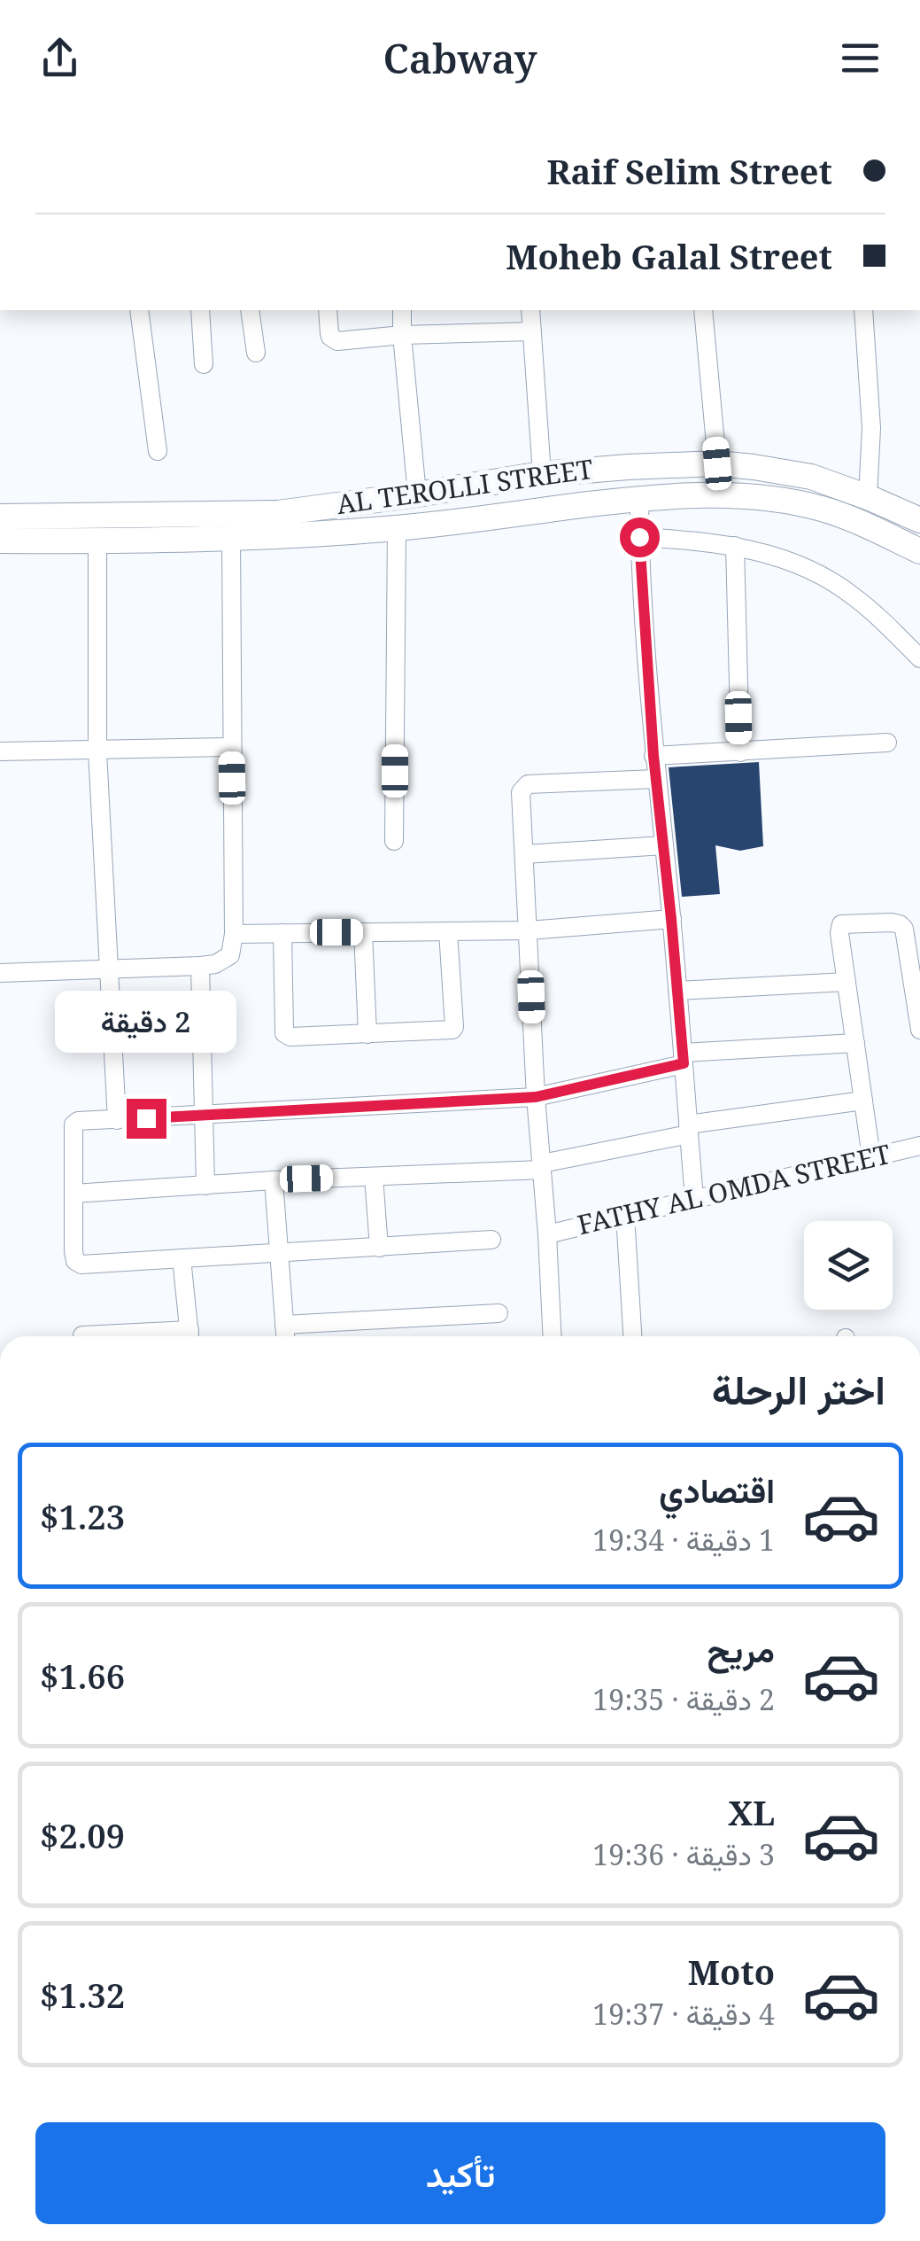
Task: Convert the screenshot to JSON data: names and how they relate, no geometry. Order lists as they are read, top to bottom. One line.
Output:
{"streets":{"street":["AL TEROLLI STREET","FATHY AL OMDA STREET"]},"page":{"header":"Cabway","banner":["Raif Selim Street","Moheb Galal Street"],"bubble":"2 دقيقة","heading":"اختر الرحلة","list":[{"name":"اقتصادي","note":"1 دقيقة · 19:34","value":"$1.23"},{"name":"مريح","note":"2 دقيقة · 19:35","value":"$1.66"},{"name":"XL","note":"3 دقيقة · 19:36","value":"$2.09"},{"name":"Moto","note":"4 دقيقة · 19:37","value":"$1.32"}],"buttons":"تأكيد"}}
